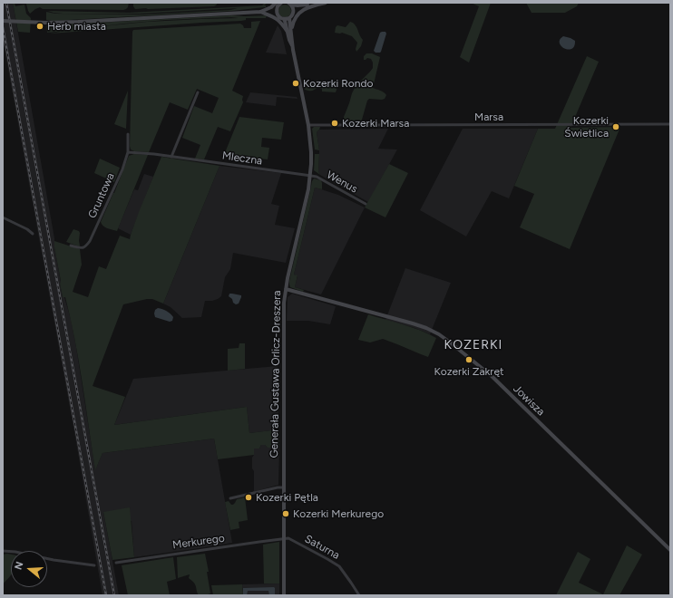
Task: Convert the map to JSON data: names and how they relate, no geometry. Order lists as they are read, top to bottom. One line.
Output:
{"streets":{"main road":["Generała Gustawa Orlicz-Dreszera","Jowisza"],"street":["Marsa","Mleczna","Wenus","Gruntowa","Merkurego","Saturna"]},"crossings":[["Marsa","Generała Gustawa Orlicz-Dreszera"],["Mleczna","Wenus"],["Mleczna","Gruntowa"],["Mleczna","Generała Gustawa Orlicz-Dreszera"],["Wenus","Generała Gustawa Orlicz-Dreszera"],["Generała Gustawa Orlicz-Dreszera","Jowisza"],["Generała Gustawa Orlicz-Dreszera","Merkurego"],["Generała Gustawa Orlicz-Dreszera","Saturna"],["Merkurego","Saturna"]],"districts":["KOZERKI"],"places":["Herb miasta","Kozerki Rondo","Kozerki Marsa","Kozerki Świetlica","Kozerki Zakręt","Kozerki Pętla","Kozerki Merkurego"],"north":"left"}
